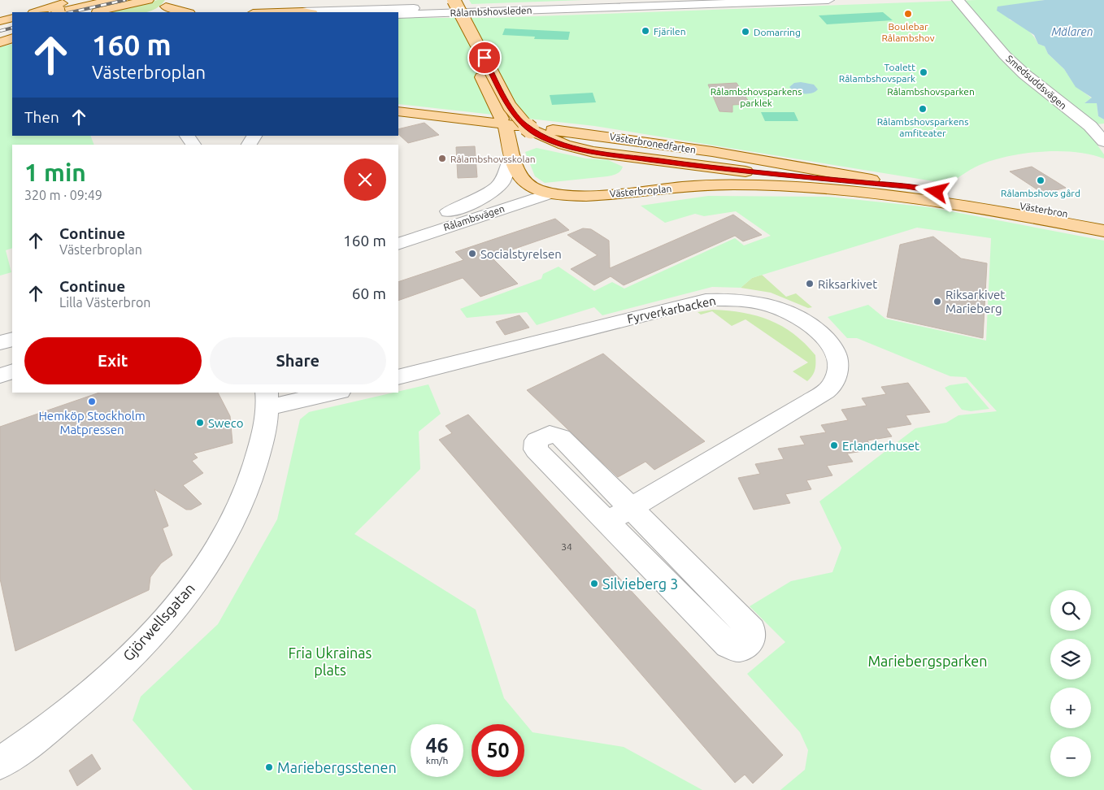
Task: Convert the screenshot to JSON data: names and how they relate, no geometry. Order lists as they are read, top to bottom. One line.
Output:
{"streets":{"main road":["Västerbronedfarten","Västerbroplan","Västerbron"],"street":["Rålambshovsleden","Smedsuddsvägen","Rålambsvägen","Fyrverkarbacken","Gjörwellsgatan"]},"crossings":[["Västerbronedfarten","Västerbron"],["Västerbroplan","Västerbron"],["Västerbroplan","Rålambsvägen"]],"water":["Mälaren"],"parks":["Rålambshovsparkens parklek","Rålambshovsparken","Fria Ukrainas plats","Mariebergsparken"],"places":["Boulebar Rålambshov","Fjärilen","Domarring","Toalett Rålambshovspark","Rålambshovsparkens amfiteater","Rålambshovsskolan","Rålambshovs gård","Socialstyrelsen","Riksarkivet","Riksarkivet Marieberg","Hemköp Stockholm Matpressen","Sweco","Erlanderhuset","Silvieberg 3","Mariebergsstenen"],"house_numbers":["34"],"page":{"turn":["160 m","Västerbroplan"],"then":"Then","heading":["1 min","320 m · 09:49"],"list":[{"name":"Continue","note":"Västerbroplan","value":"160 m"},{"name":"Continue","note":"Lilla Västerbron","value":"60 m"}],"buttons":["Exit","Share"],"map_buttons":["+","−"],"speed":"46 km/h","limit":"50"}}
